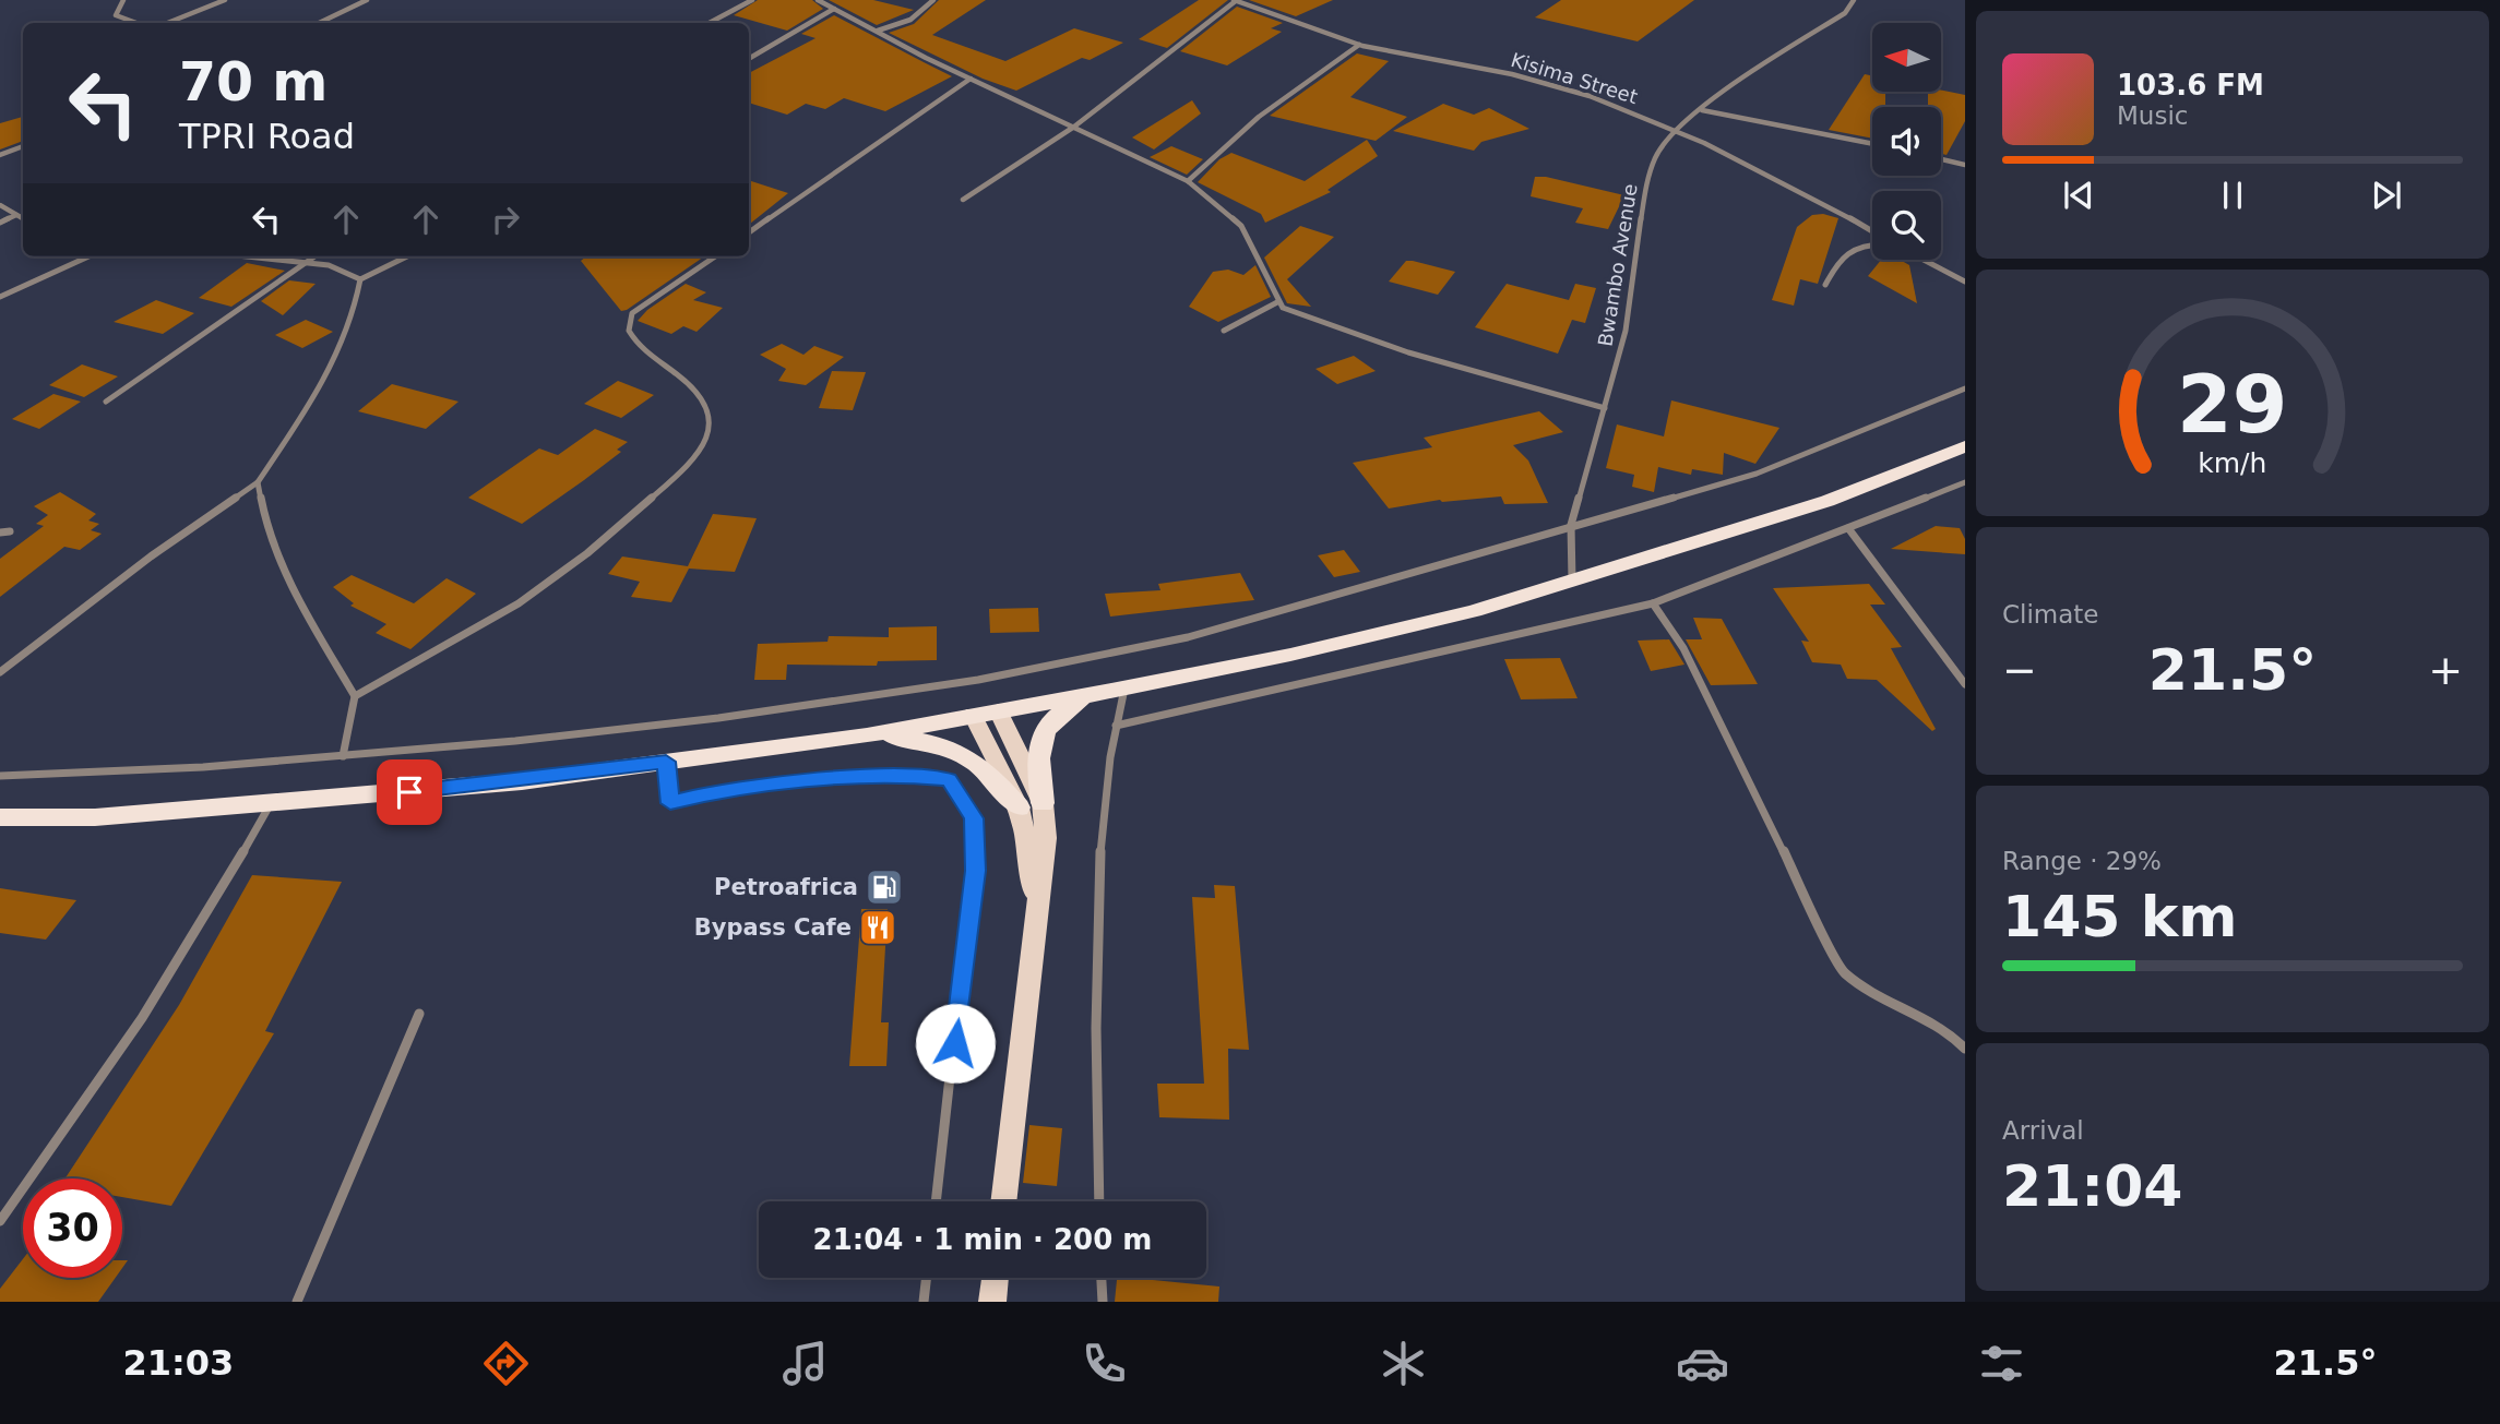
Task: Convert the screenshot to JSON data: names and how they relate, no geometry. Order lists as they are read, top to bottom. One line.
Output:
{"streets":{"street":["Kisima Street","Bwambo Avenue"]},"crossings":[["Kisima Street","Bwambo Avenue"]],"places":{"fuel station":["Petroafrica"],"restaurant":["Bypass Cafe"]},"north":"left","page":{"turn":["70 m","TPRI Road"],"song":["103.6 FM","Music"],"tile":["Climate",["Range · 29%","145 km"],["Arrival","21:04"]],"heat":["−","21.5°","+"],"limit":"30","trip":"21:04 · 1 min · 200 m","tabs":["21:03","21.5°"],"gauge":["29","km/h"]}}
